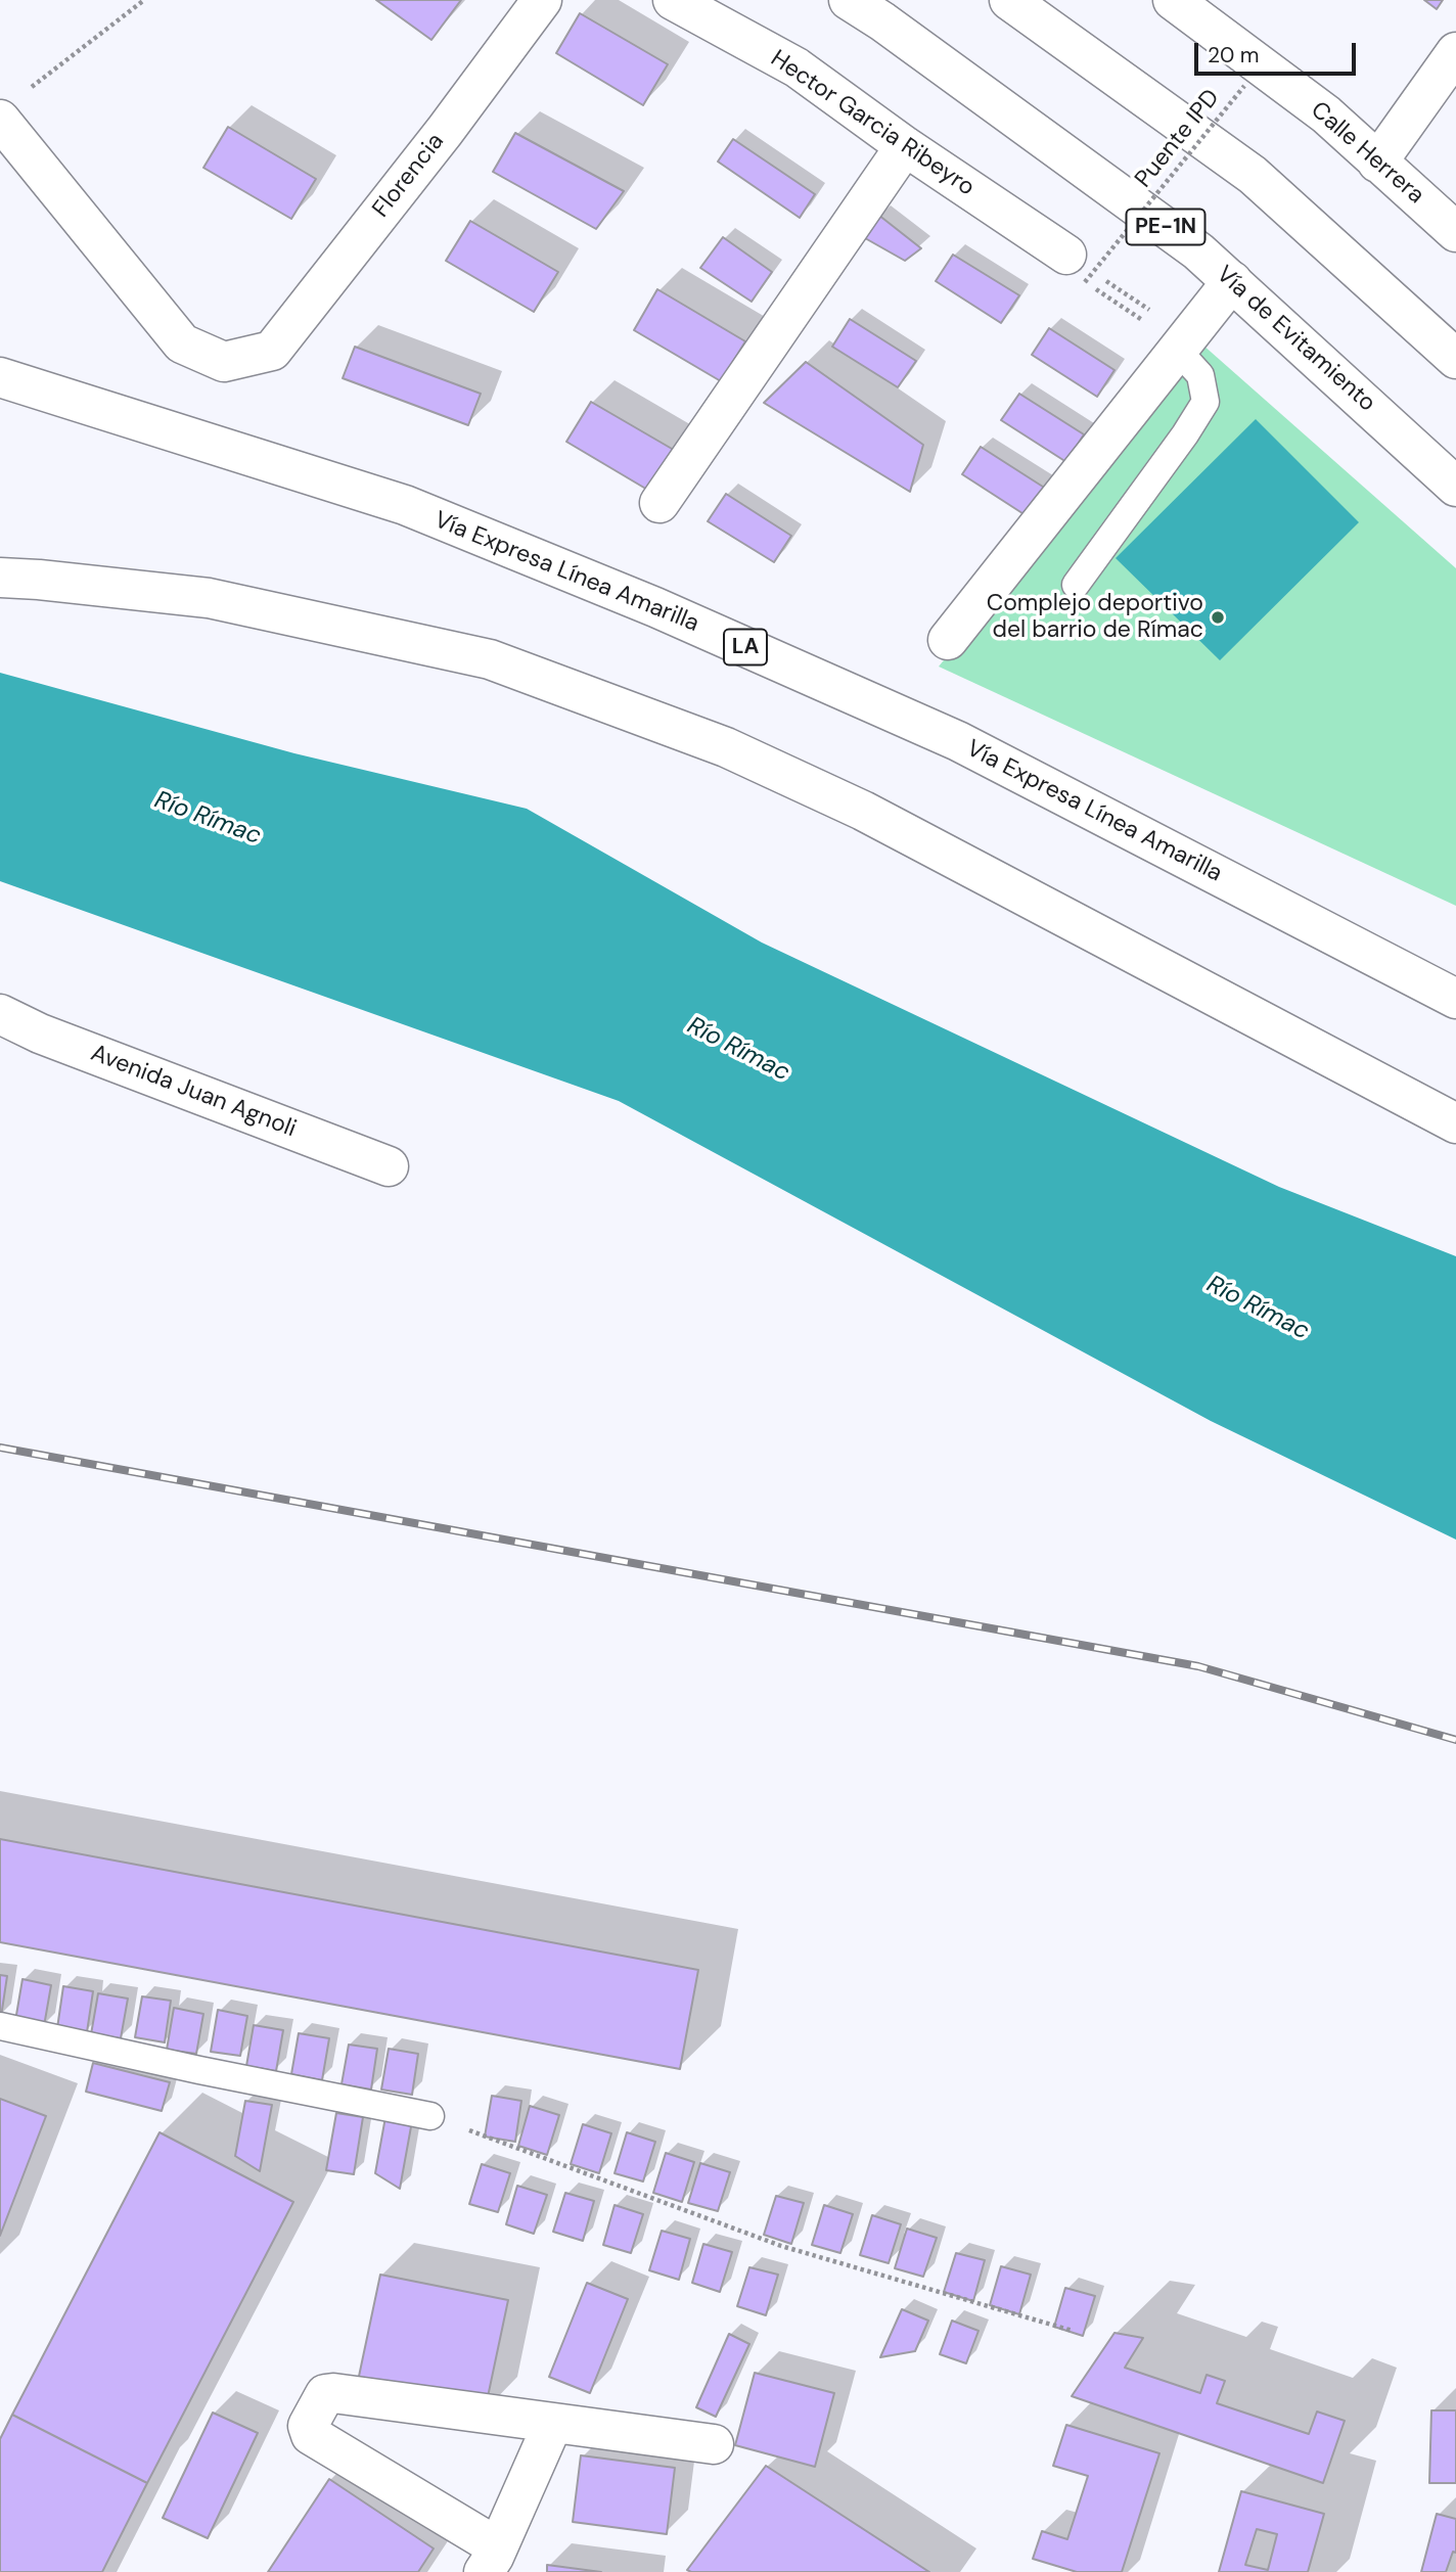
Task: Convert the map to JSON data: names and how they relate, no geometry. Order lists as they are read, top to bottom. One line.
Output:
{"streets":{"main road":["Hector Garcia Ribeyro","Calle Herrera","Florencia","PE-1N","Vía de Evitamiento","Vía Expresa Línea Amarilla","LA","Avenida Juan Agnoli"],"path":["Puente IPD"]},"crossings":[["Hector Garcia Ribeyro","Puente IPD"]],"water":["Río Rímac"],"places":["Complejo deportivo del barrio de Rímac"],"scale_bar":"20 m"}
